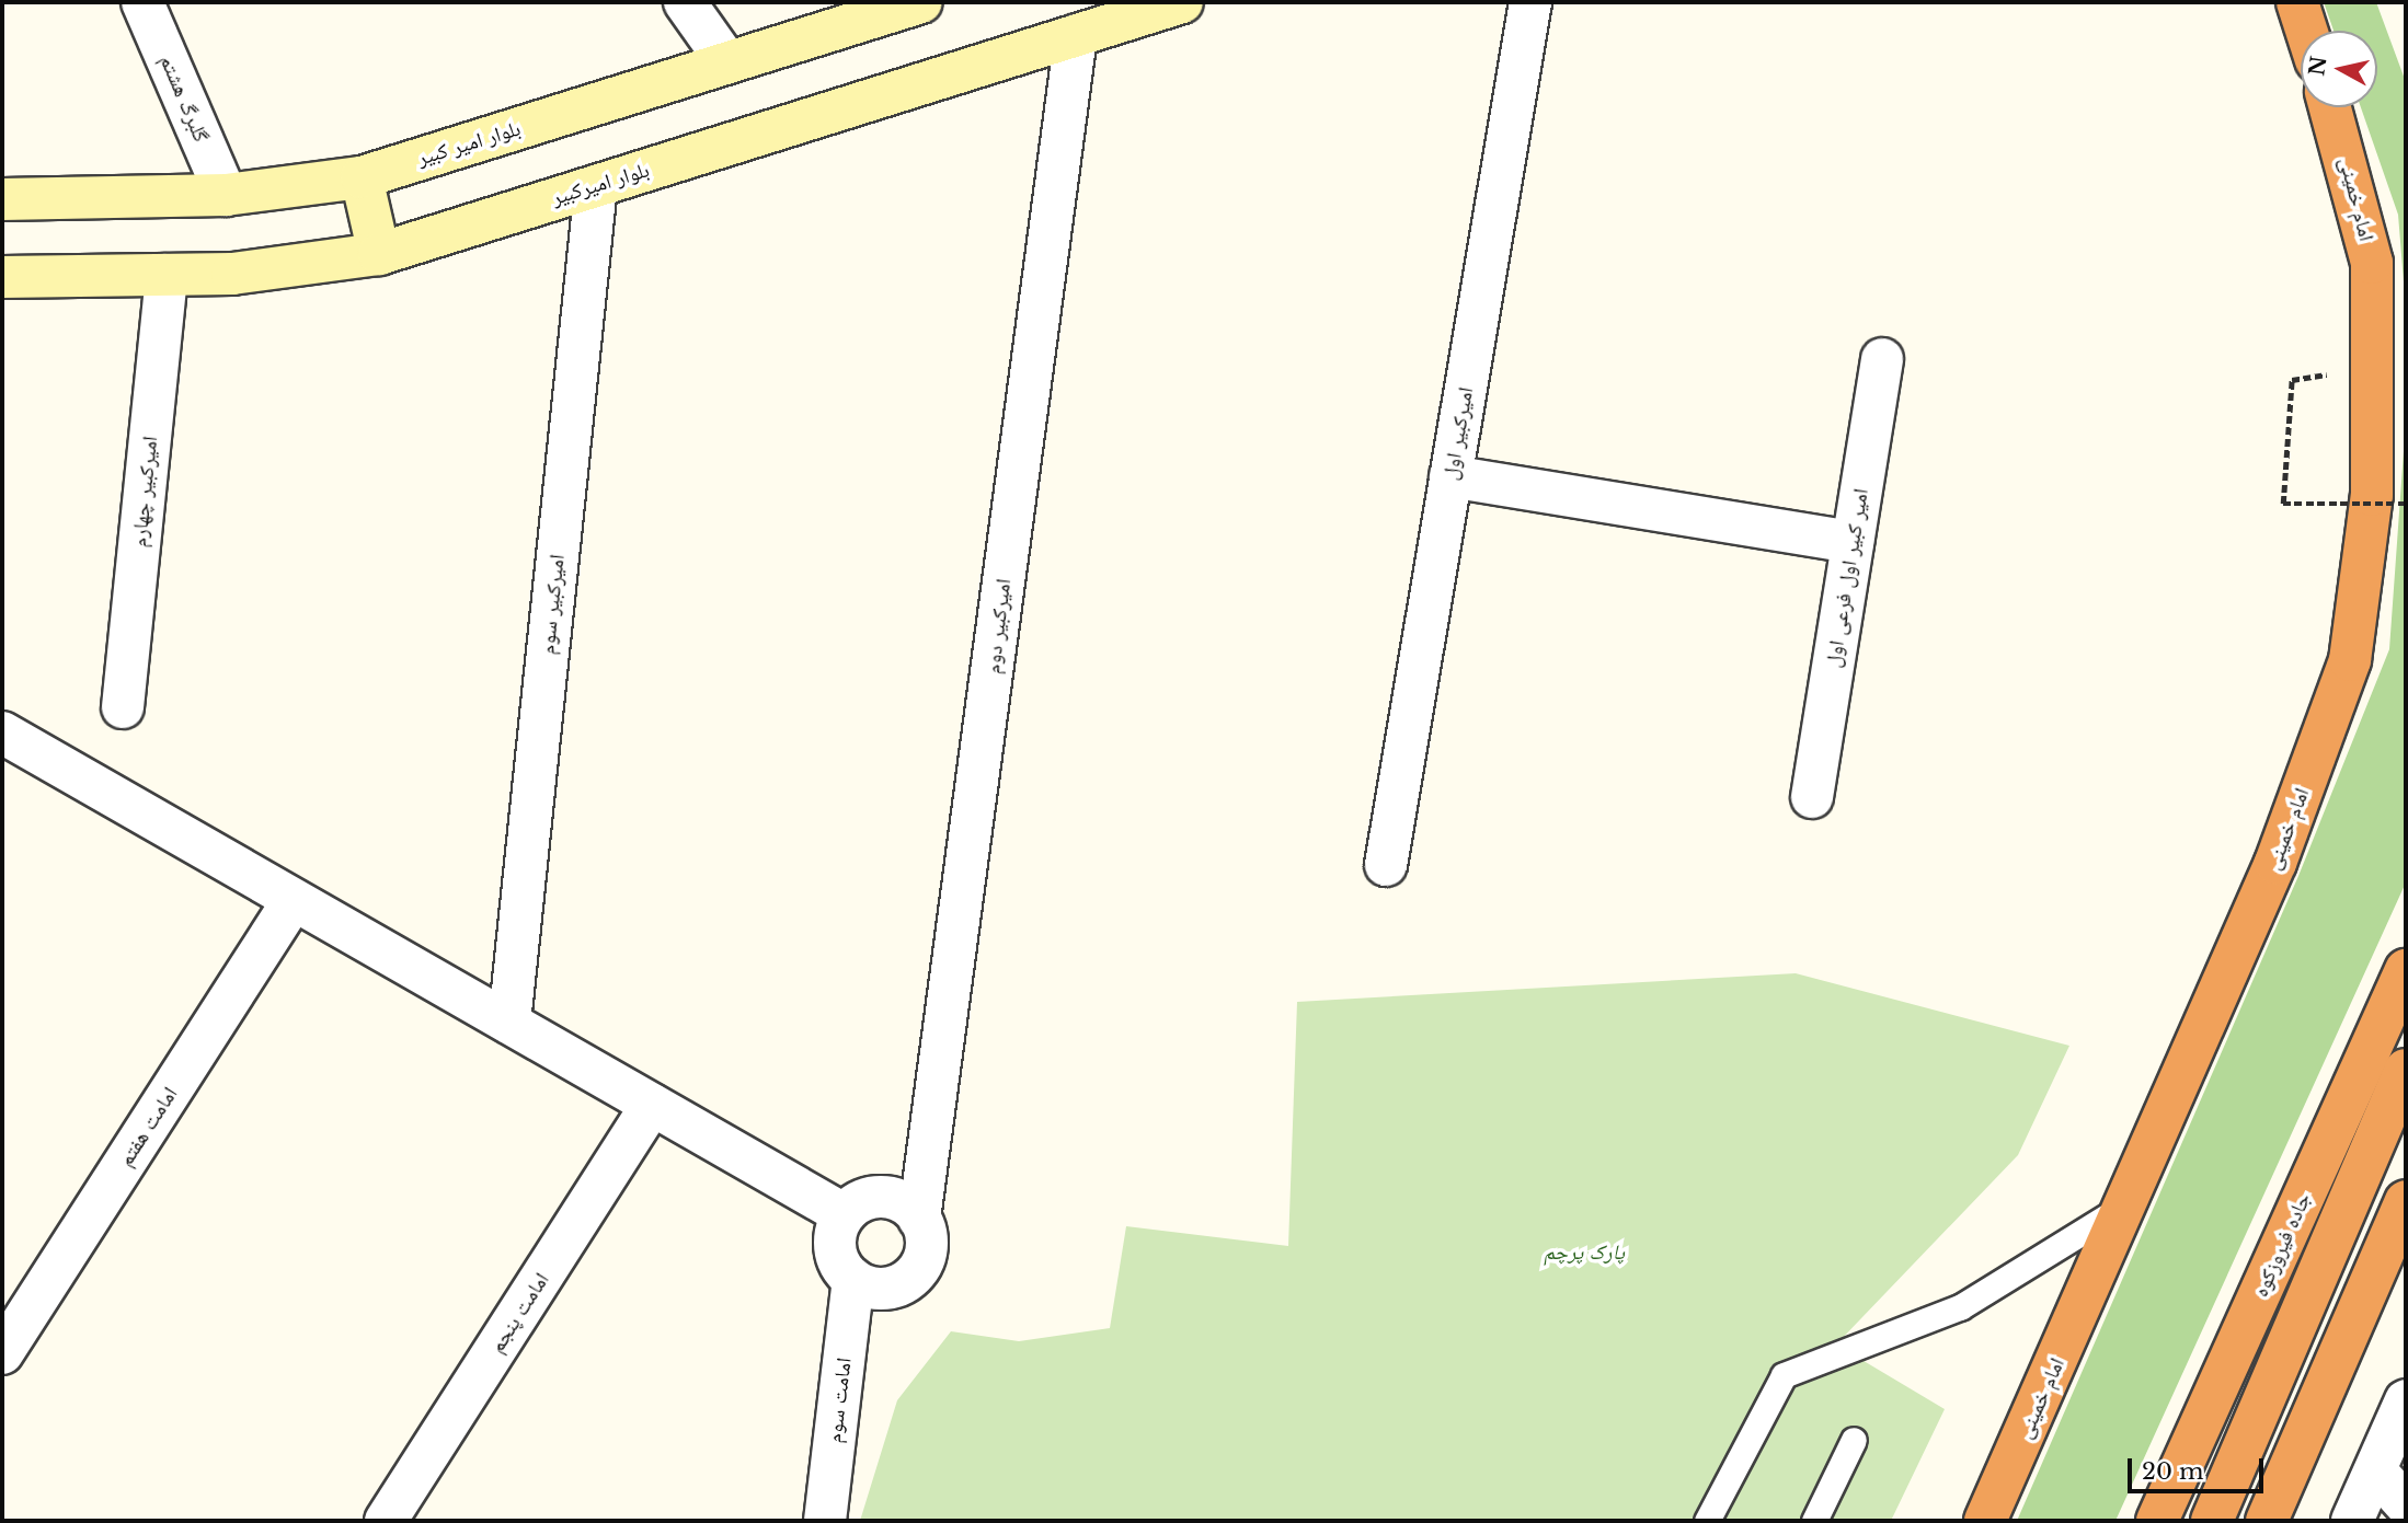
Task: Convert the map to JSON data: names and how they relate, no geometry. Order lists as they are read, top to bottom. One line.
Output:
{"streets":{"highway":["امام خمینی","جاده فیروزکوه"],"street":["گلبرگ هشتم","بلوار امیر کبیر","بلوار امیرکبیر","امیرکبیر اول","امیرکبیر چهارم","امیر کبیر اول فرعی اول","امیرکبیر سوم","امیرکبیر دوم","امامت هفتم","امامت پنجم","امامت سوم"]},"crossings":[["گلبرگ هشتم","بلوار امیر کبیر"],["بلوار امیرکبیر","امیرکبیر چهارم"],["بلوار امیرکبیر","امیرکبیر سوم"],["بلوار امیرکبیر","امیرکبیر دوم"],["امیرکبیر دوم","امامت سوم"]],"parks":["پارک پرچم"],"scale_bar":"20 m","north":"left"}
